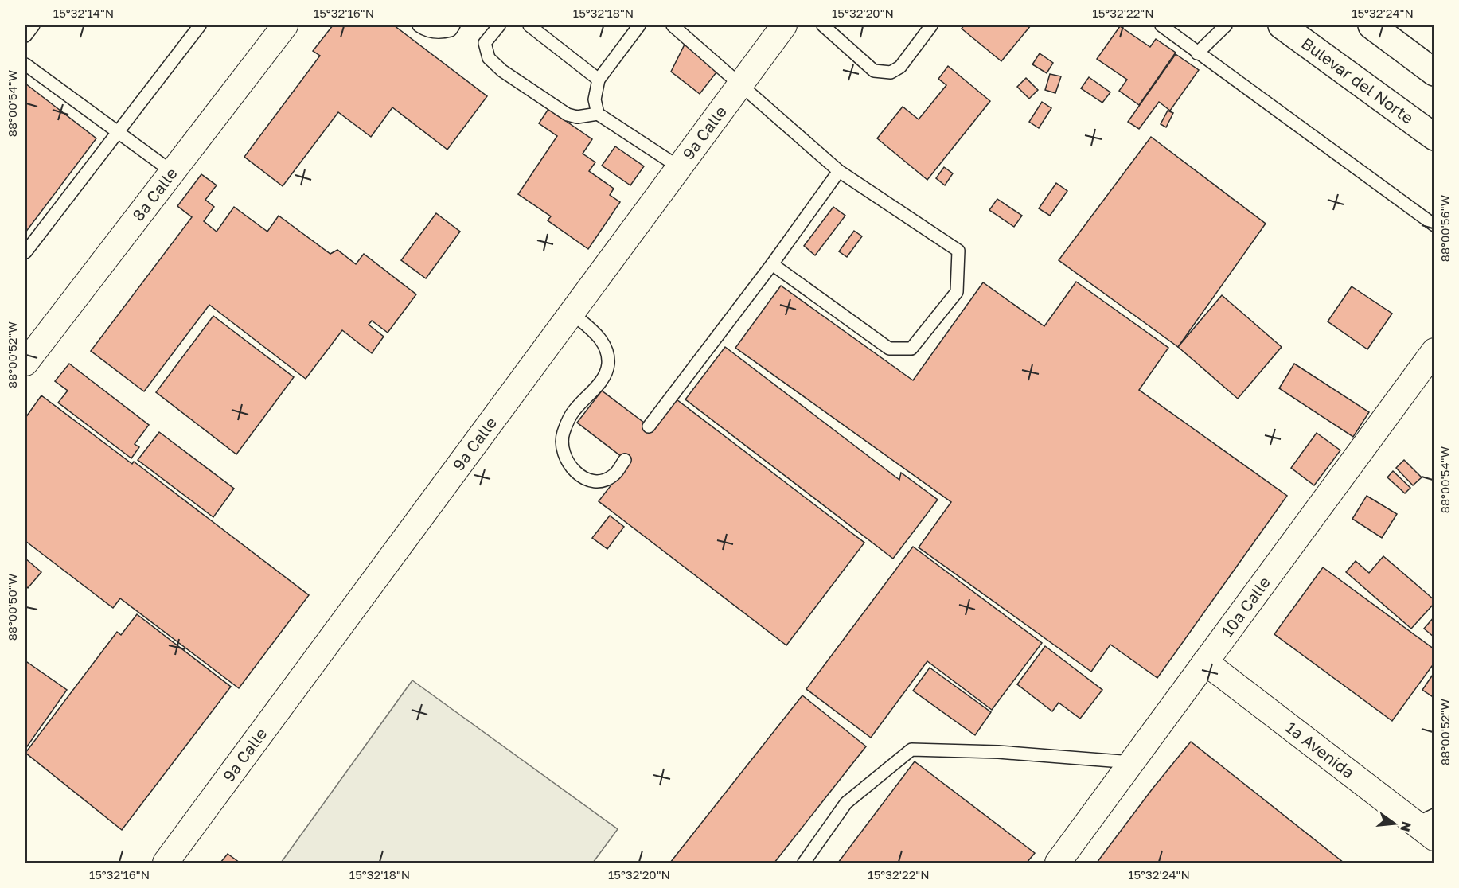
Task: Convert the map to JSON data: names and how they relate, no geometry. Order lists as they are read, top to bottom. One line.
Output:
{"streets":{"highway":["Bulevar del Norte"],"street":["9a Calle","8a Calle","10a Calle","1a Avenida"]},"crossings":[["10a Calle","1a Avenida"]],"north":"right","coordinates":["15°32'14\"N","15°32'16\"N","15°32'18\"N","15°32'20\"N","15°32'22\"N","15°32'24\"N","88°00'54\"W","88°00'56\"W","88°00'52\"W","88°00'50\"W"]}
